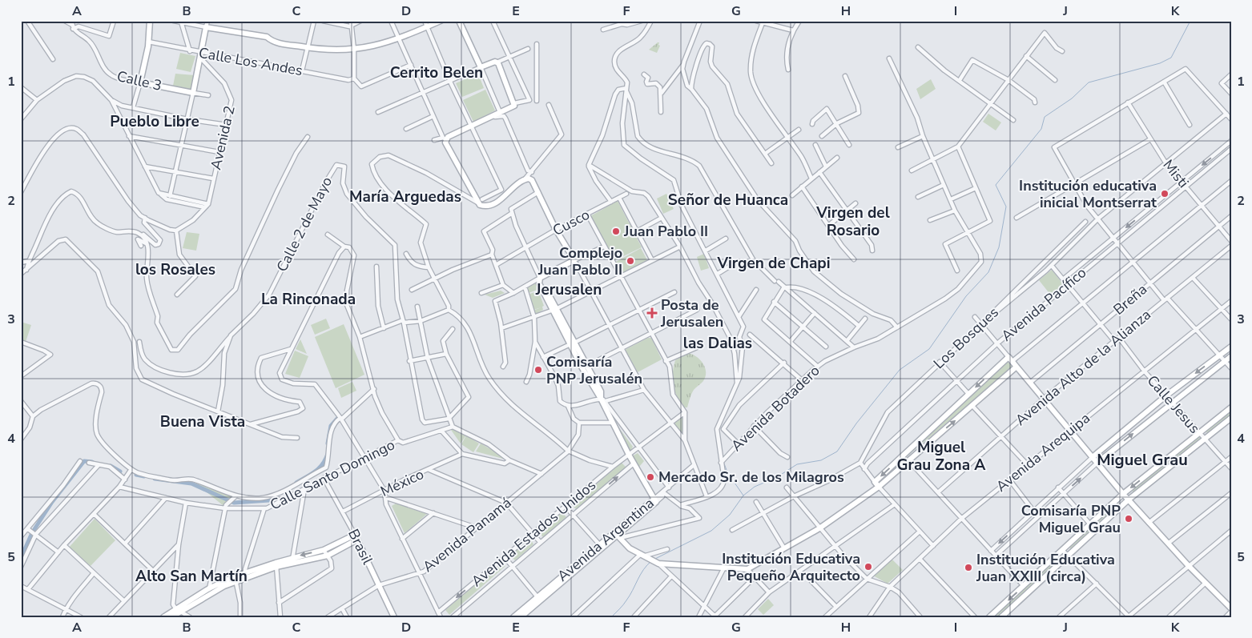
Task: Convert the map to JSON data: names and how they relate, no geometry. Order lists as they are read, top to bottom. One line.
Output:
{"streets":{"street":["Calle Los Andes","Calle 3","Avenida 2","Misti","Cusco","Calle 2 de Mayo","Breña","Avenida Pacífico","Los Bosques","Avenida Alto de la Alianza","Calle Jesus","Avenida Botadero","Avenida Arequipa","Calle Santo Domingo","México","Avenida Estados Unidos","Avenida Panamá","Avenida Argentina","Brasil"]},"crossings":[["Calle Los Andes","Avenida 2"],["Misti","Breña"],["Misti","Avenida Pacífico"],["Avenida Alto de la Alianza","Calle Jesus"],["Calle Jesus","Avenida Arequipa"],["Calle Santo Domingo","Brasil"],["México","Brasil"],["Avenida Panamá","Brasil"]],"districts":["Cerrito Belen","Pueblo Libre","María Arguedas","Señor de Huanca","Virgen del Rosario","Virgen de Chapi","los Rosales","Jerusalen","La Rinconada","las Dalias","Buena Vista","Miguel Grau Zona A","Miguel Grau","Alto San Martín"],"places":{"other":["Institución educativa inicial Montserrat","Juan Pablo II","Complejo Juan Pablo II","Comisaría PNP Jerusalén","Mercado Sr. de los Milagros","Comisaría PNP Miguel Grau","Institución Educativa Pequeño Arquitecto","Institución Educativa Juan XXIII (circa)"],"health":["Posta de Jerusalen"]},"grid":{"columns":["A","B","C","D","E","F","G","H","I","J","K"],"rows":["1","2","3","4","5"]}}
